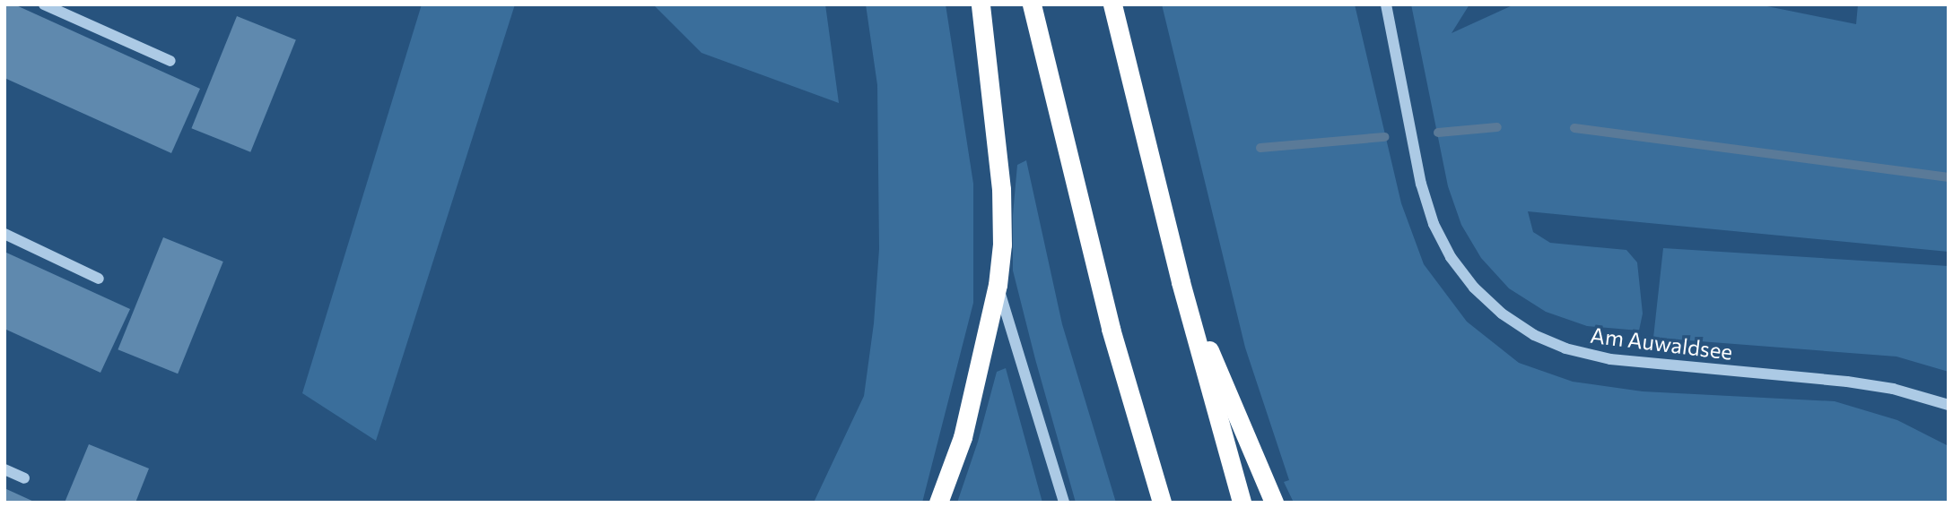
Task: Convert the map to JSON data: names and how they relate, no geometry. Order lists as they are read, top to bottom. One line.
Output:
{"streets":{"street":["Am Auwaldsee"]}}
